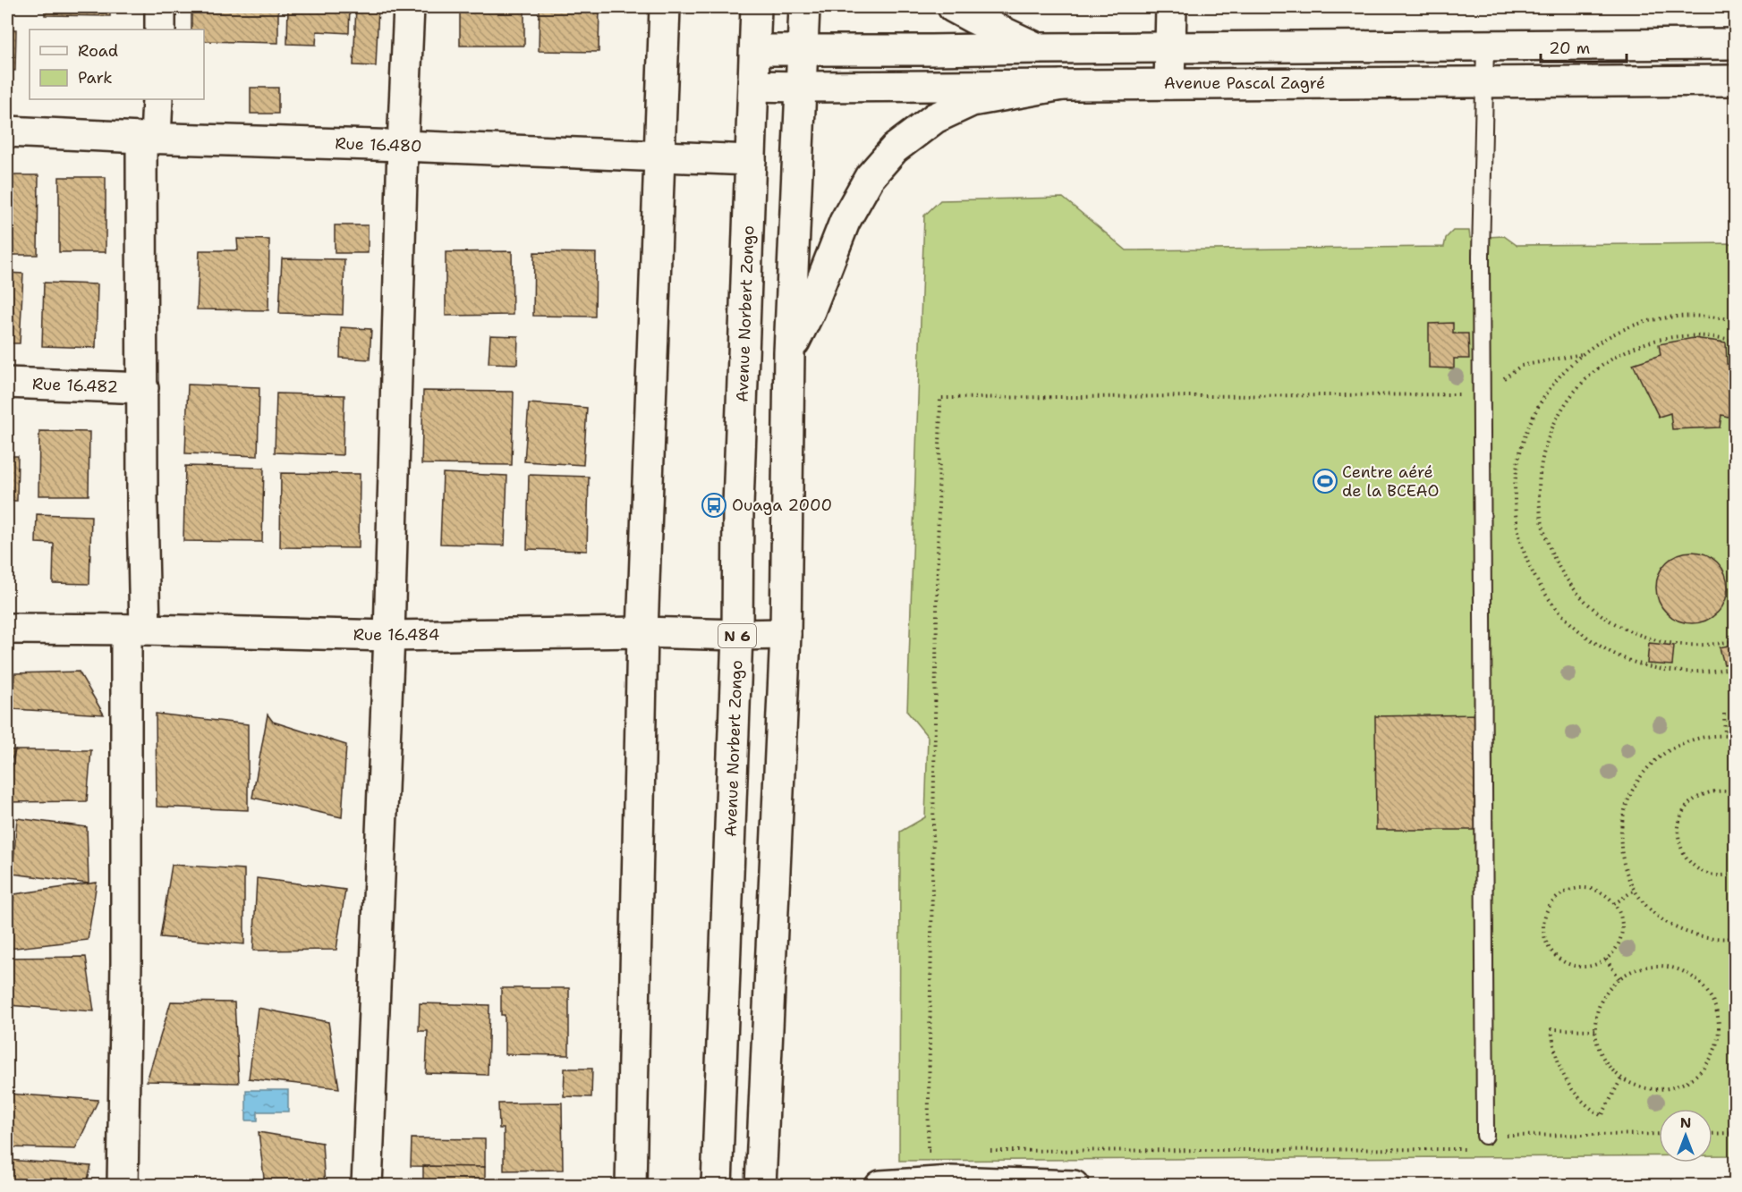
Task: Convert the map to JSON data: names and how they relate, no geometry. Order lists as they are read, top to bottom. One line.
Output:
{"streets":{"street":["Avenue Pascal Zagré","Rue 16.480","Avenue Norbert Zongo","Rue 16.482","Rue 16.484","N 6"]},"crossings":[["Avenue Pascal Zagré","Avenue Norbert Zongo"],["Avenue Pascal Zagré","N 6"],["Rue 16.480","Avenue Norbert Zongo"],["Avenue Norbert Zongo","Rue 16.484"],["Avenue Norbert Zongo","N 6"]],"places":{"sports":["Centre aéré de la BCEAO"],"bus stop":["Ouaga 2000"]},"legend":["Road","Park"],"scale_bar":"20 m","north":"top"}
